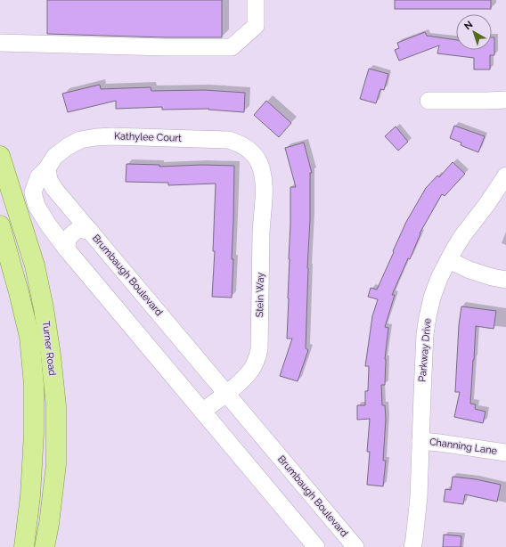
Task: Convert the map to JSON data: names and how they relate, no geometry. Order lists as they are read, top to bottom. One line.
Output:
{"streets":{"main road":["Turner Road"],"street":["Kathylee Court","Brumbaugh Boulevard","Stein Way","Parkway Drive","Channing Lane"]},"crossings":[["Kathylee Court","Brumbaugh Boulevard"],["Kathylee Court","Stein Way"],["Brumbaugh Boulevard","Stein Way"],["Parkway Drive","Channing Lane"]],"north":"top left"}
